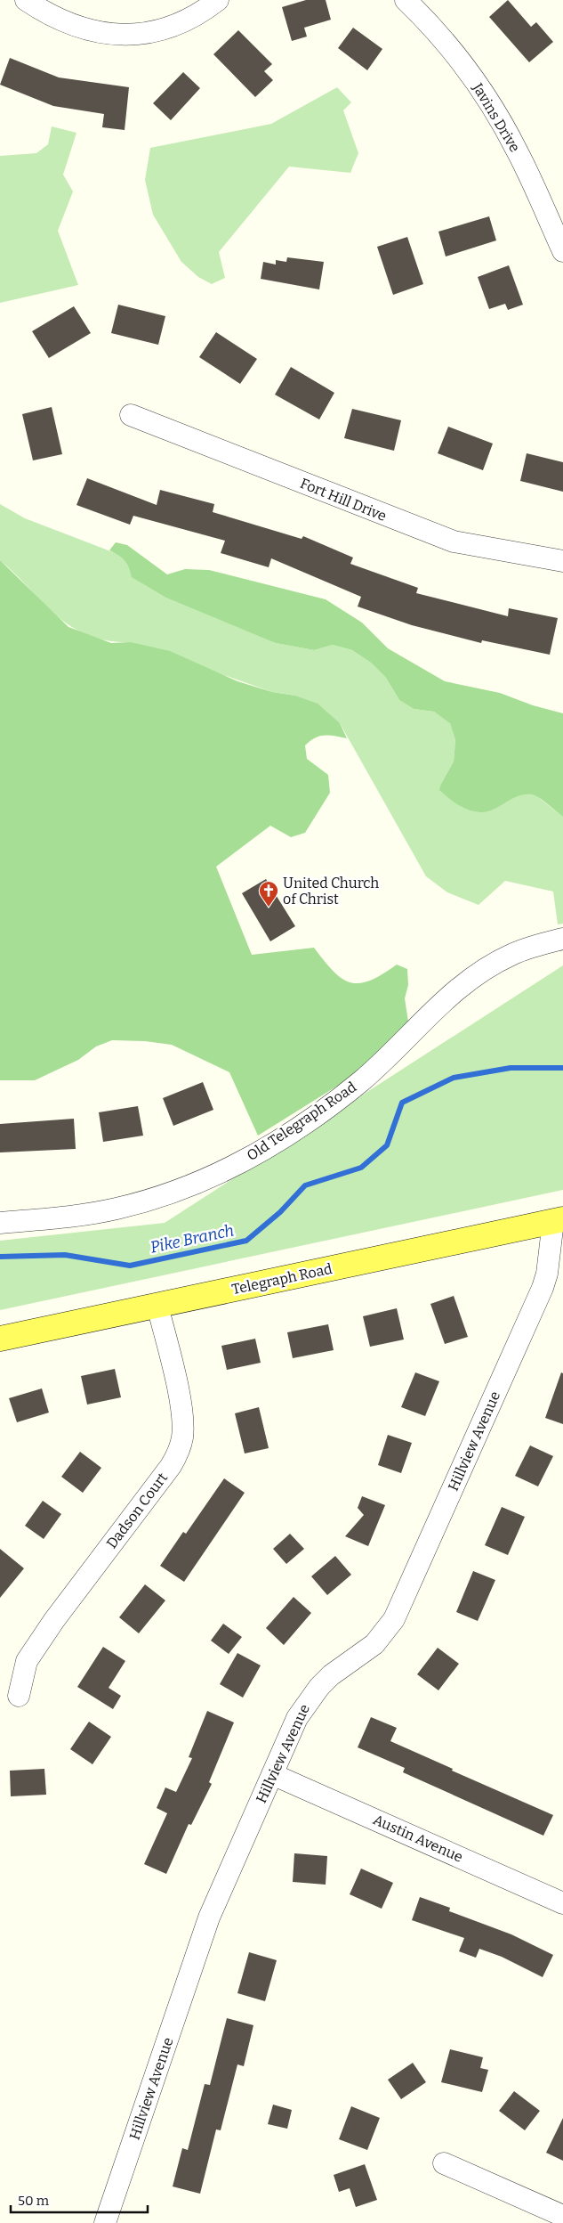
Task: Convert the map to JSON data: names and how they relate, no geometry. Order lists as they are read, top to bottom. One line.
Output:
{"streets":{"main road":["Telegraph Road"],"street":["Javins Drive","Fort Hill Drive","Old Telegraph Road","Hillview Avenue","Dadson Court","Austin Avenue"]},"crossings":[["Telegraph Road","Hillview Avenue"],["Telegraph Road","Dadson Court"],["Hillview Avenue","Austin Avenue"]],"water":["Pike Branch"],"places":{"church":["United Church of Christ"]},"scale_bar":"50 m"}
